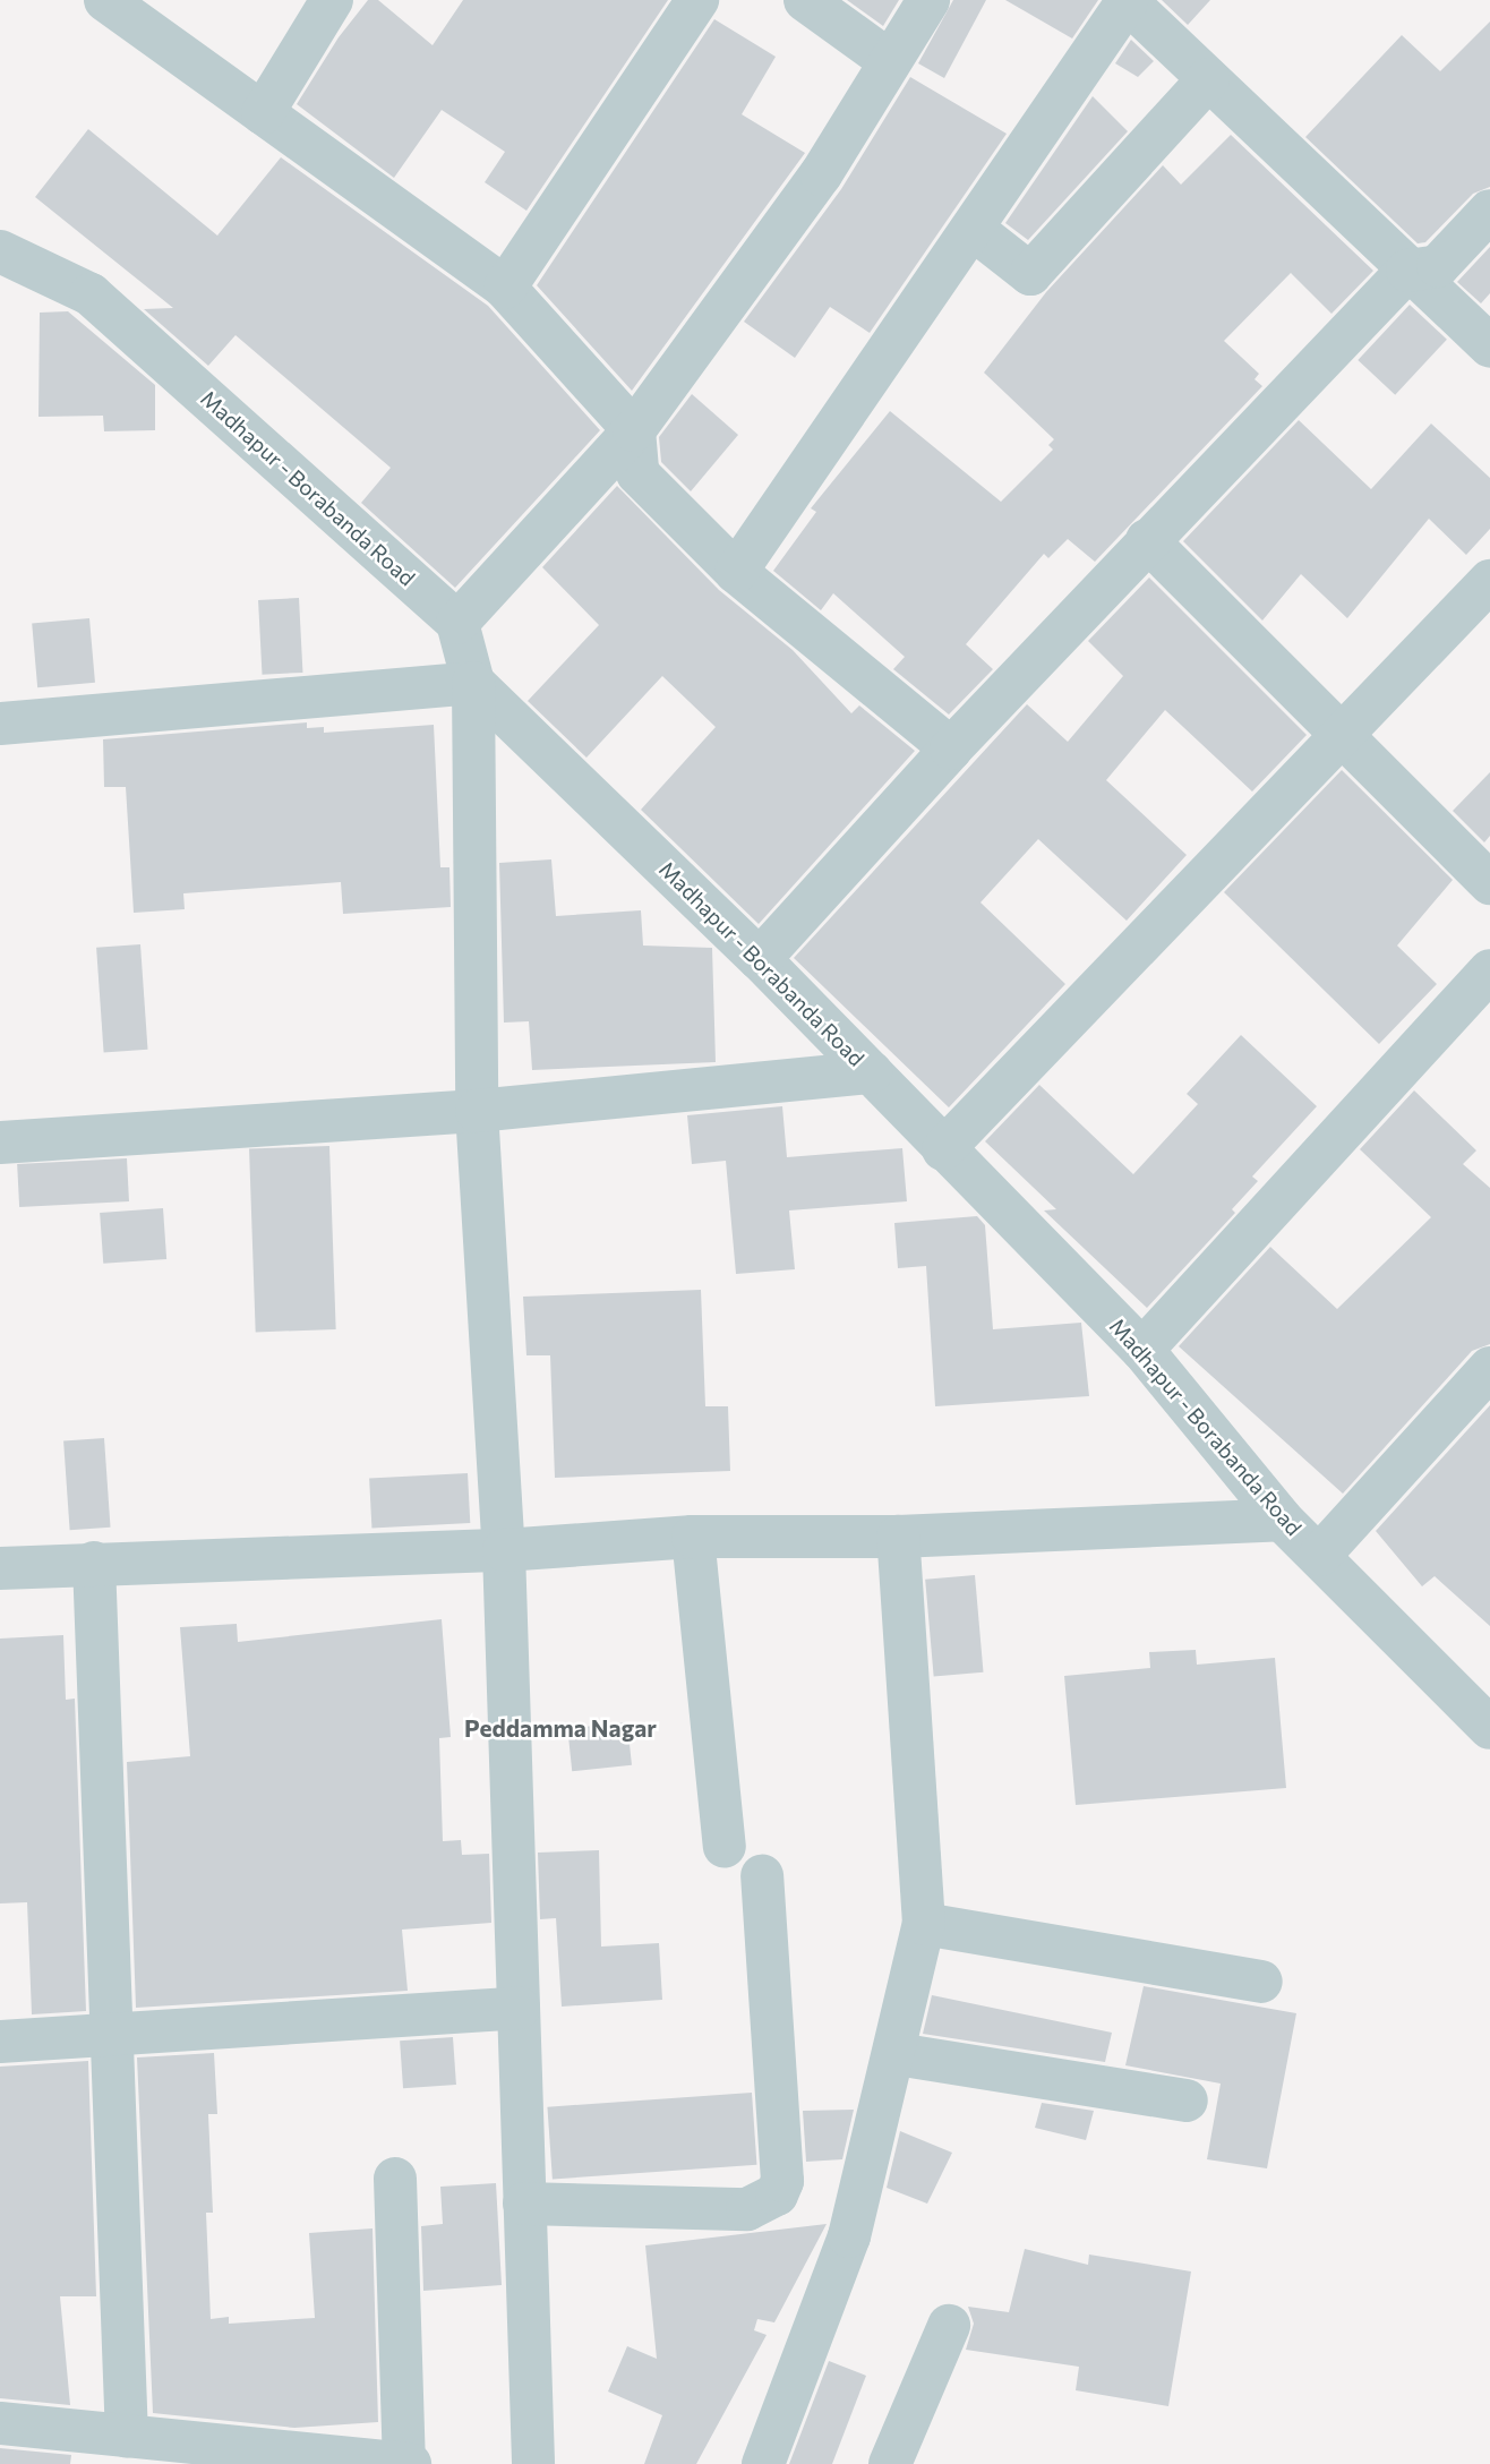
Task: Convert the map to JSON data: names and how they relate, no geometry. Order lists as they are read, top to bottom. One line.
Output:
{"streets":{"street":["Madhapur - Borabanda Road"]},"districts":["Peddamma Nagar"]}
